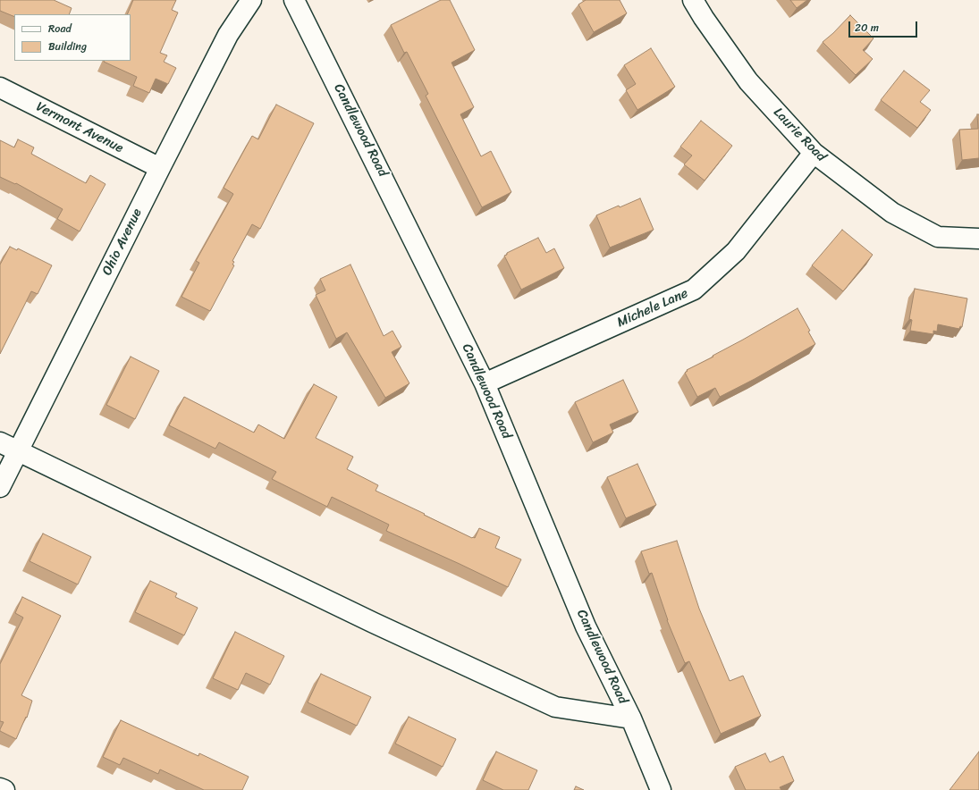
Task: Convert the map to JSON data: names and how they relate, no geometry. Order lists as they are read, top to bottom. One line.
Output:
{"streets":{"street":["Vermont Avenue","Candlewood Road","Laurie Road","Ohio Avenue","Michele Lane"]},"crossings":[["Vermont Avenue","Ohio Avenue"],["Candlewood Road","Michele Lane"],["Laurie Road","Michele Lane"]],"legend":["Road","Building"],"scale_bar":"20 m"}
